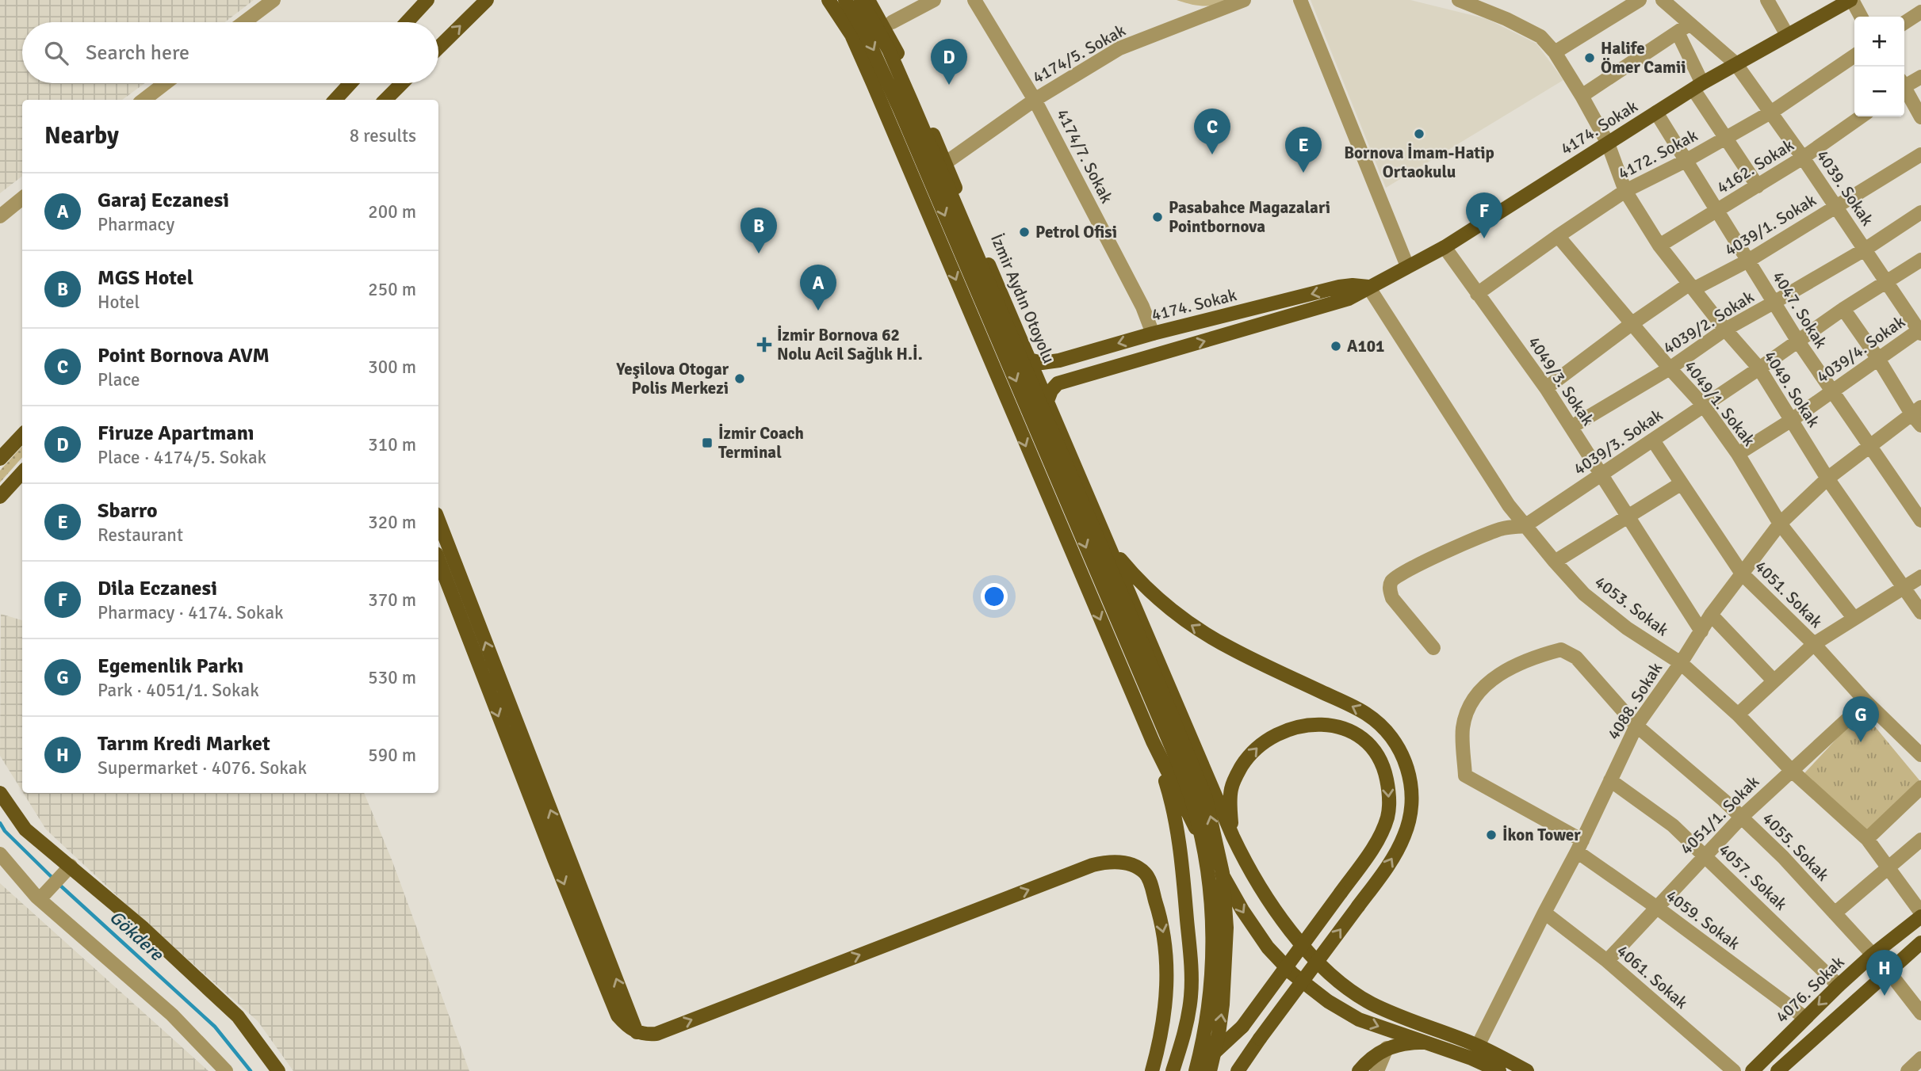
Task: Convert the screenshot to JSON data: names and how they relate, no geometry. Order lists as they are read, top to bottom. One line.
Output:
{"streets":{"main road":["4174. Sokak","İzmir Aydın Otoyolu","4076. Sokak"],"street":["4174/5. Sokak","4172. Sokak","4174/7. Sokak","4162. Sokak","4039. Sokak","4039/1. Sokak","4047. Sokak","4039/2. Sokak","4039/4. Sokak","4049/3. Sokak","4049. Sokak","4049/1. Sokak","4039/3. Sokak","4051. Sokak","4053. Sokak","4088. Sokak","4051/1. Sokak","4055. Sokak","4057. Sokak","4059. Sokak","4061. Sokak"]},"crossings":[["4174/5. Sokak","4174/7. Sokak"],["4174/5. Sokak","İzmir Aydın Otoyolu"],["4174. Sokak","4174/7. Sokak"],["4174. Sokak","4039. Sokak"],["4174. Sokak","İzmir Aydın Otoyolu"],["4174. Sokak","4047. Sokak"],["4174. Sokak","4049/3. Sokak"],["4174. Sokak","4049. Sokak"],["4174. Sokak","4053. Sokak"],["4172. Sokak","4039. Sokak"],["4172. Sokak","4047. Sokak"],["4172. Sokak","4049/3. Sokak"],["4172. Sokak","4049. Sokak"],["4172. Sokak","4049/1. Sokak"],["4162. Sokak","4039. Sokak"],["4162. Sokak","4047. Sokak"],["4162. Sokak","4049. Sokak"],["4039. Sokak","4039/1. Sokak"],["4039. Sokak","4039/2. Sokak"],["4039. Sokak","4039/4. Sokak"],["4039. Sokak","4039/3. Sokak"],["4039/1. Sokak","4047. Sokak"],["4039/1. Sokak","4049/3. Sokak"],["4039/1. Sokak","4049. Sokak"],["4039/1. Sokak","4049/1. Sokak"],["İzmir Aydın Otoyolu","4088. Sokak"],["4047. Sokak","4039/2. Sokak"],["4047. Sokak","4039/4. Sokak"],["4047. Sokak","4039/3. Sokak"],["4047. Sokak","4088. Sokak"],["4039/2. Sokak","4049/3. Sokak"],["4039/2. Sokak","4049. Sokak"],["4039/2. Sokak","4049/1. Sokak"],["4039/4. Sokak","4049. Sokak"],["4039/4. Sokak","4049/1. Sokak"],["4049/3. Sokak","4039/3. Sokak"],["4049/3. Sokak","4088. Sokak"],["4049. Sokak","4039/3. Sokak"],["4049. Sokak","4088. Sokak"],["4049/1. Sokak","4039/3. Sokak"],["4049/1. Sokak","4088. Sokak"],["4039/3. Sokak","4051. Sokak"],["4039/3. Sokak","4053. Sokak"],["4051. Sokak","4088. Sokak"],["4051. Sokak","4051/1. Sokak"],["4053. Sokak","4088. Sokak"],["4053. Sokak","4051/1. Sokak"],["4053. Sokak","4076. Sokak"],["4088. Sokak","4055. Sokak"],["4088. Sokak","4057. Sokak"],["4088. Sokak","4059. Sokak"],["4088. Sokak","4061. Sokak"],["4051/1. Sokak","4055. Sokak"],["4051/1. Sokak","4057. Sokak"],["4051/1. Sokak","4059. Sokak"],["4051/1. Sokak","4061. Sokak"],["4055. Sokak","4057. Sokak"],["4055. Sokak","4059. Sokak"],["4055. Sokak","4076. Sokak"],["4057. Sokak","4059. Sokak"],["4057. Sokak","4076. Sokak"],["4059. Sokak","4076. Sokak"]],"water":["Gökdere"],"places":{"other":["Halife Ömer Camii","Bornova İmam-Hatip Ortaokulu","Pasabahce Magazalari Pointbornova","Petrol Ofisi","A101","Yeşilova Otogar Polis Merkezi","İkon Tower"],"health":["İzmir Bornova 62 Nolu Acil Sağlık H.İ."],"transit":["İzmir Coach Terminal"]},"page":{"map_buttons":["+","−"],"search":"Search here","pins":["D","C","E","F","B","A","G","H"],"heading":["Nearby","8 results"],"list":[{"mark":"A","name":"Garaj Eczanesi","note":"Pharmacy","value":"200 m"},{"mark":"B","name":"MGS Hotel","note":"Hotel","value":"250 m"},{"mark":"C","name":"Point Bornova AVM","note":"Place","value":"300 m"},{"mark":"D","name":"Firuze Apartmanı","note":"Place · 4174/5. Sokak","value":"310 m"},{"mark":"E","name":"Sbarro","note":"Restaurant","value":"320 m"},{"mark":"F","name":"Dila Eczanesi","note":"Pharmacy · 4174. Sokak","value":"370 m"},{"mark":"G","name":"Egemenlik Parkı","note":"Park · 4051/1. Sokak","value":"530 m"},{"mark":"H","name":"Tarım Kredi Market","note":"Supermarket · 4076. Sokak","value":"590 m"}]}}
